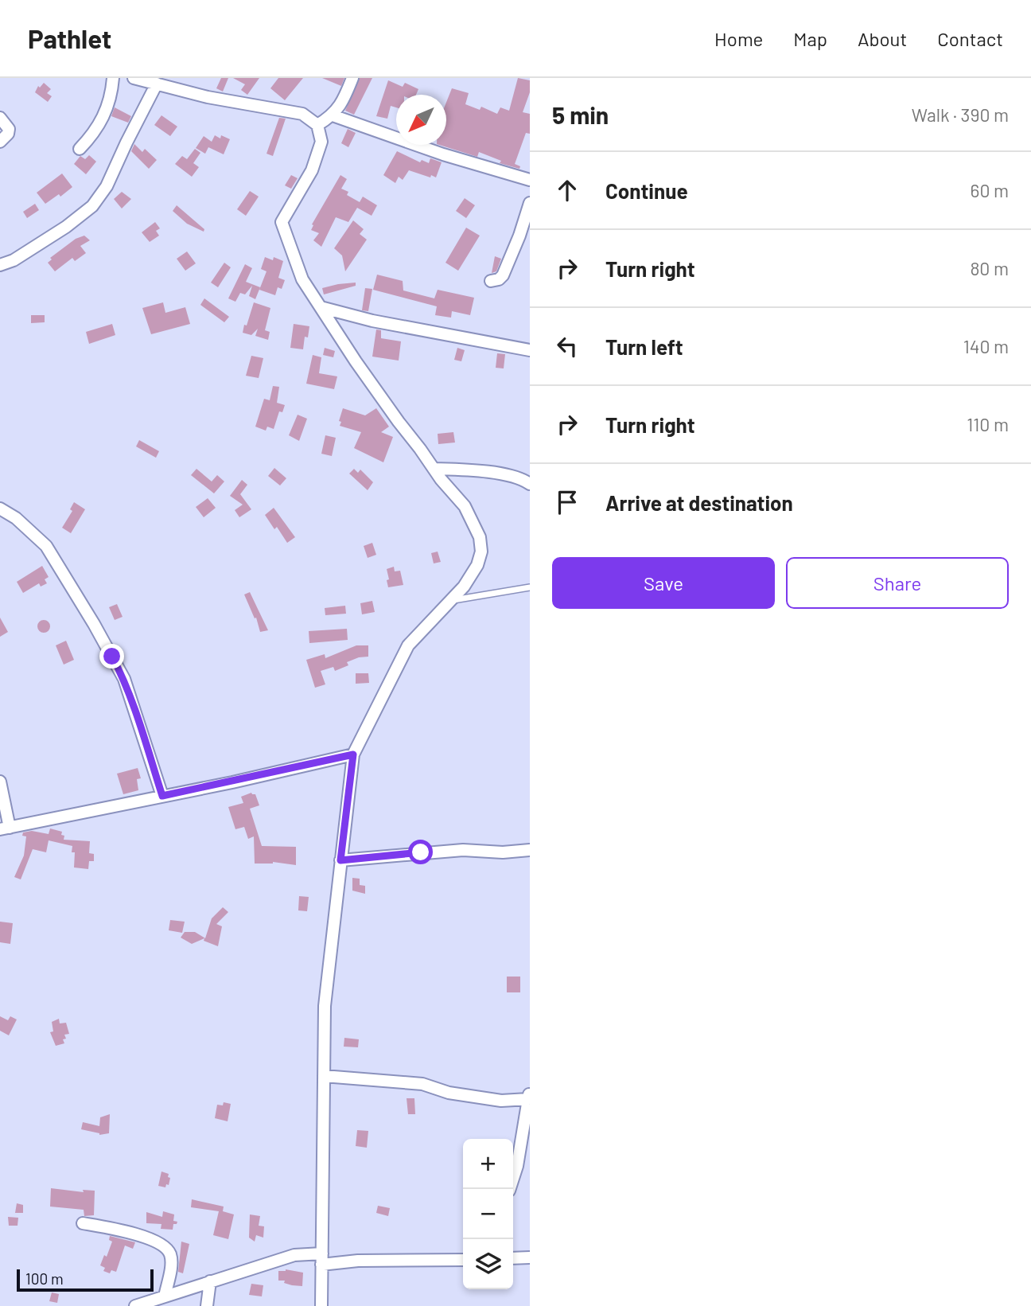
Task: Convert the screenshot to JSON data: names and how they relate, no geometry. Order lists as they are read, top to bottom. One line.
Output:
{"scale_bar":"100 m","north":"bottom left","page":{"header":"Pathlet","nav":["Home","Map","About","Contact"],"heading":["5 min","Walk · 390 m"],"list":[["Continue","60 m"],["Turn right","80 m"],["Turn left","140 m"],["Turn right","110 m"],"Arrive at destination"],"buttons":["Save","Share"],"map_buttons":["+","−"],"scale":"100 m"}}
